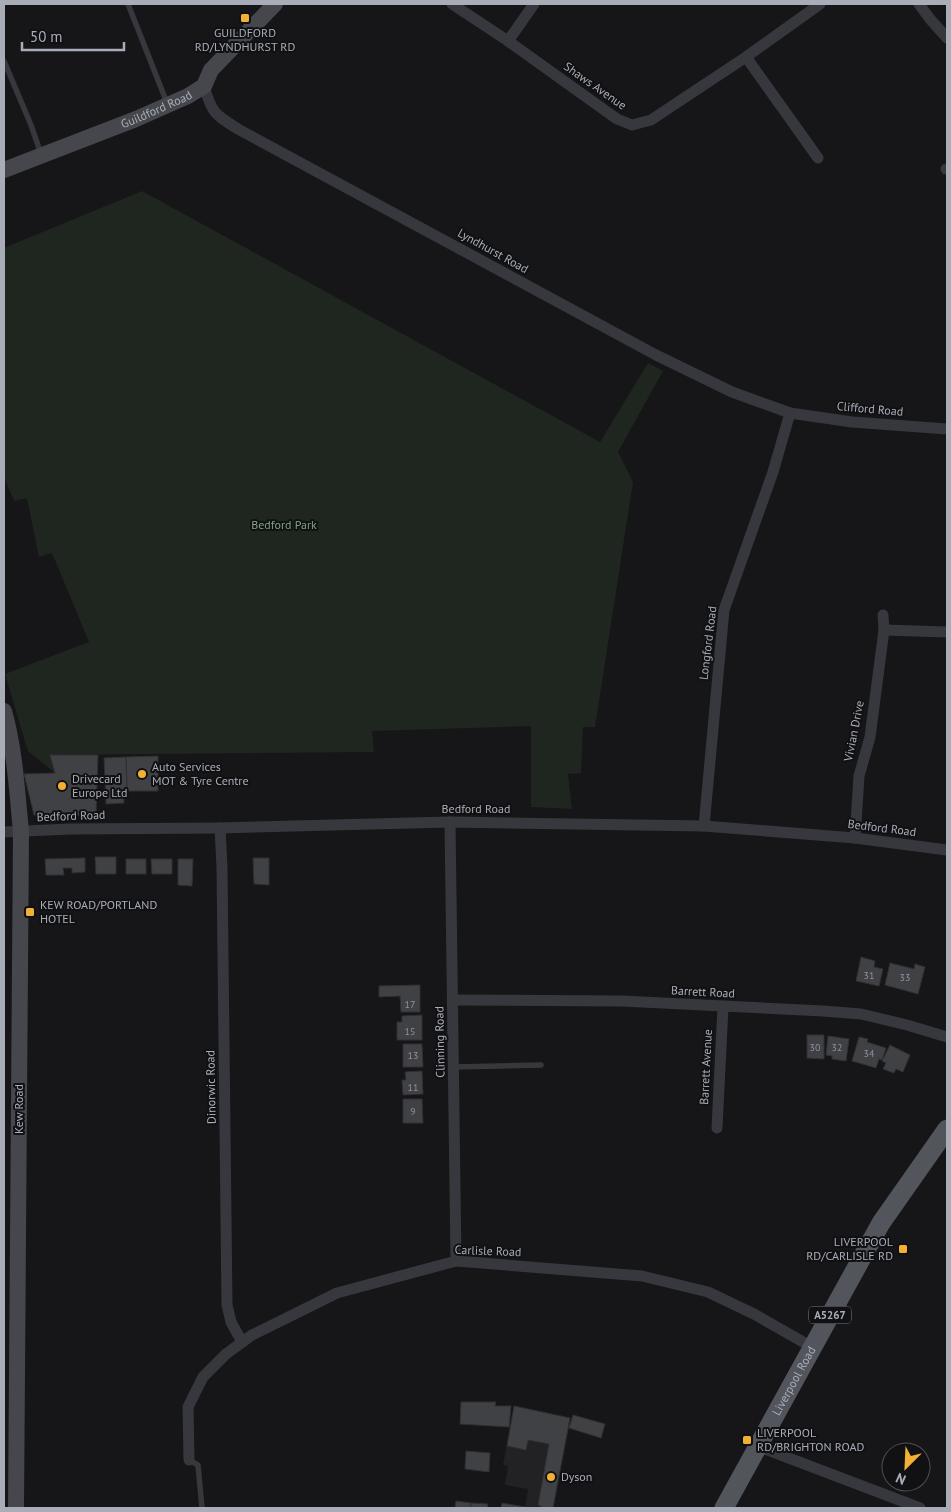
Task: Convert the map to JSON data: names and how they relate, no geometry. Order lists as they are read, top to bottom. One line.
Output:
{"streets":{"main road":["Guildford Road","Kew Road","A5267","Liverpool Road"],"street":["Shaws Avenue","Lyndhurst Road","Clifford Road","Longford Road","Vivian Drive","Bedford Road","Barrett Road","Clinning Road","Barrett Avenue","Dinorwic Road","Carlisle Road"]},"crossings":[["Guildford Road","Lyndhurst Road"],["Lyndhurst Road","Clifford Road"],["Lyndhurst Road","Longford Road"],["Clifford Road","Longford Road"],["Longford Road","Bedford Road"],["Vivian Drive","Bedford Road"],["Bedford Road","Clinning Road"],["Bedford Road","Dinorwic Road"],["Bedford Road","Kew Road"],["Barrett Road","Clinning Road"],["Barrett Road","Barrett Avenue"],["Clinning Road","Carlisle Road"],["Dinorwic Road","Carlisle Road"],["Carlisle Road","Liverpool Road"]],"parks":["Bedford Park"],"places":{"transit":["GUILDFORD RD/LYNDHURST RD","KEW ROAD/PORTLAND HOTEL","LIVERPOOL RD/CARLISLE RD","LIVERPOOL RD/BRIGHTON ROAD"],"other":["Auto Services MOT & Tyre Centre","Drivecard Europe Ltd","Dyson"]},"house_numbers":["31","33","17","15","30","32","34","13","11","9"],"scale_bar":"50 m","north":"bottom left"}
